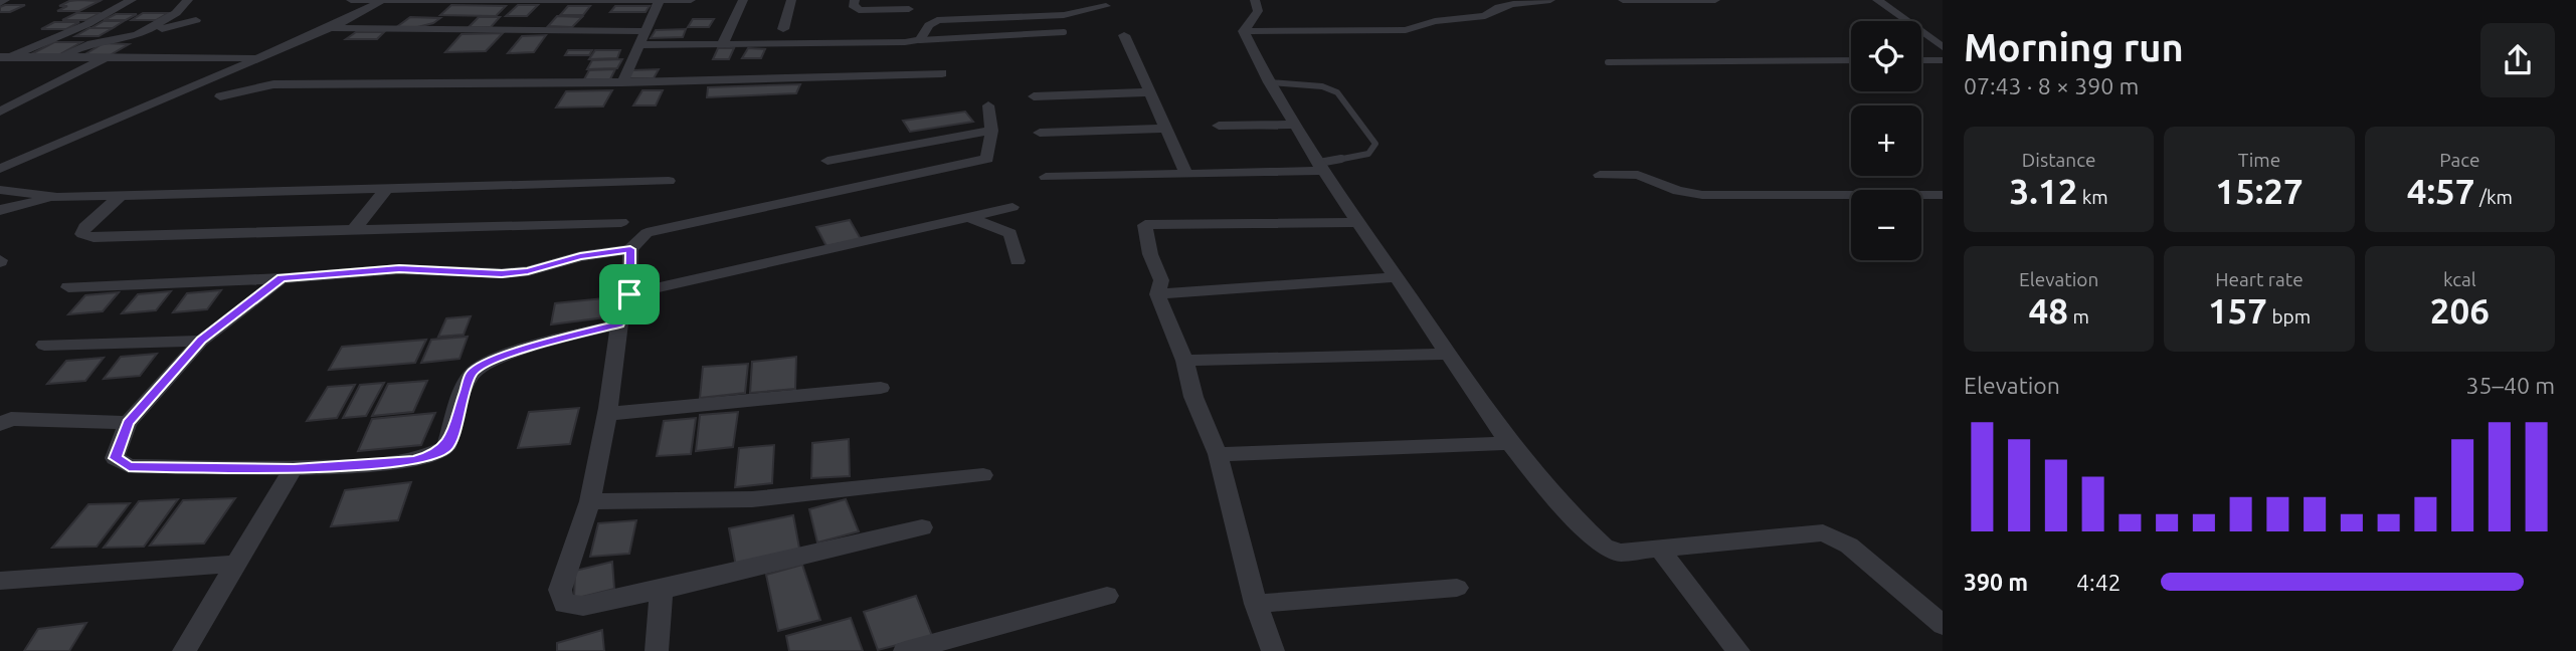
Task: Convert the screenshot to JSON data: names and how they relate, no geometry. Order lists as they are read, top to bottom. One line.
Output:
{"page":{"heading":["Morning run","07:43 · 8 × 390 m"],"map_buttons":["+","−"],"stats":[["Distance","3.12 km"],["Time","15:27"],["Pace","4:57 /km"],["Elevation","48 m"],["Heart rate","157 bpm"],["kcal","206"]],"chart":["Elevation","35–40 m"],"list":[{"name":"390 m","note":"4:42"}]}}
